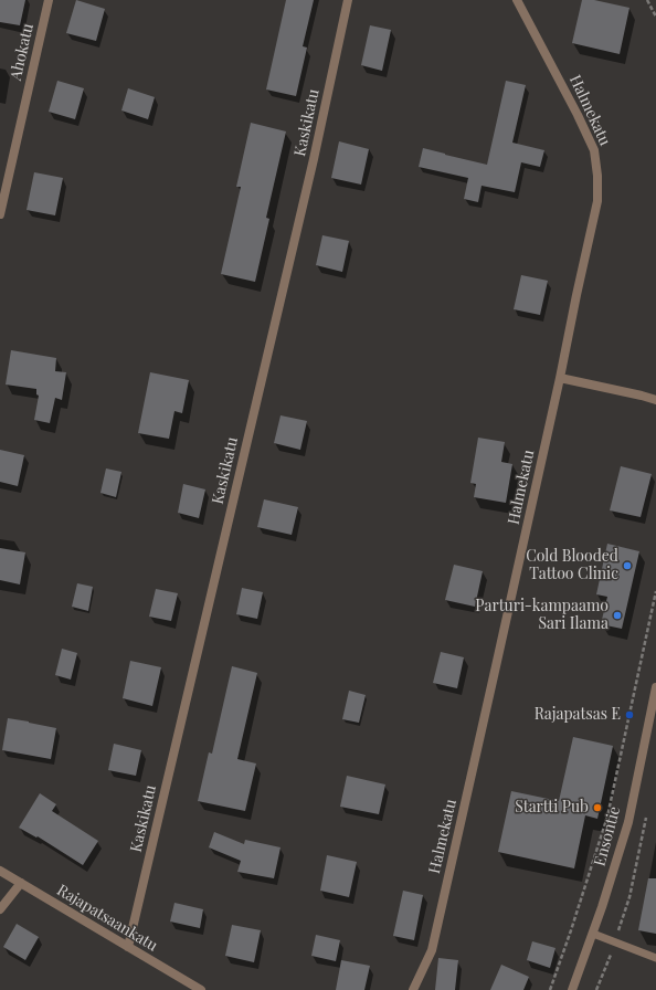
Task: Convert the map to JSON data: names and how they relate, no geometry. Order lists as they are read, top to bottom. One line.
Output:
{"streets":{"street":["Ahokatu","Halmekatu","Kaskikatu","Ensontie","Rajapatsaankatu"]},"crossings":[["Kaskikatu","Rajapatsaankatu"]],"places":["Cold Blooded Tattoo Clinic","Parturi-kampaamo Sari Ilama","Rajapatsas E","Startti Pub"]}
